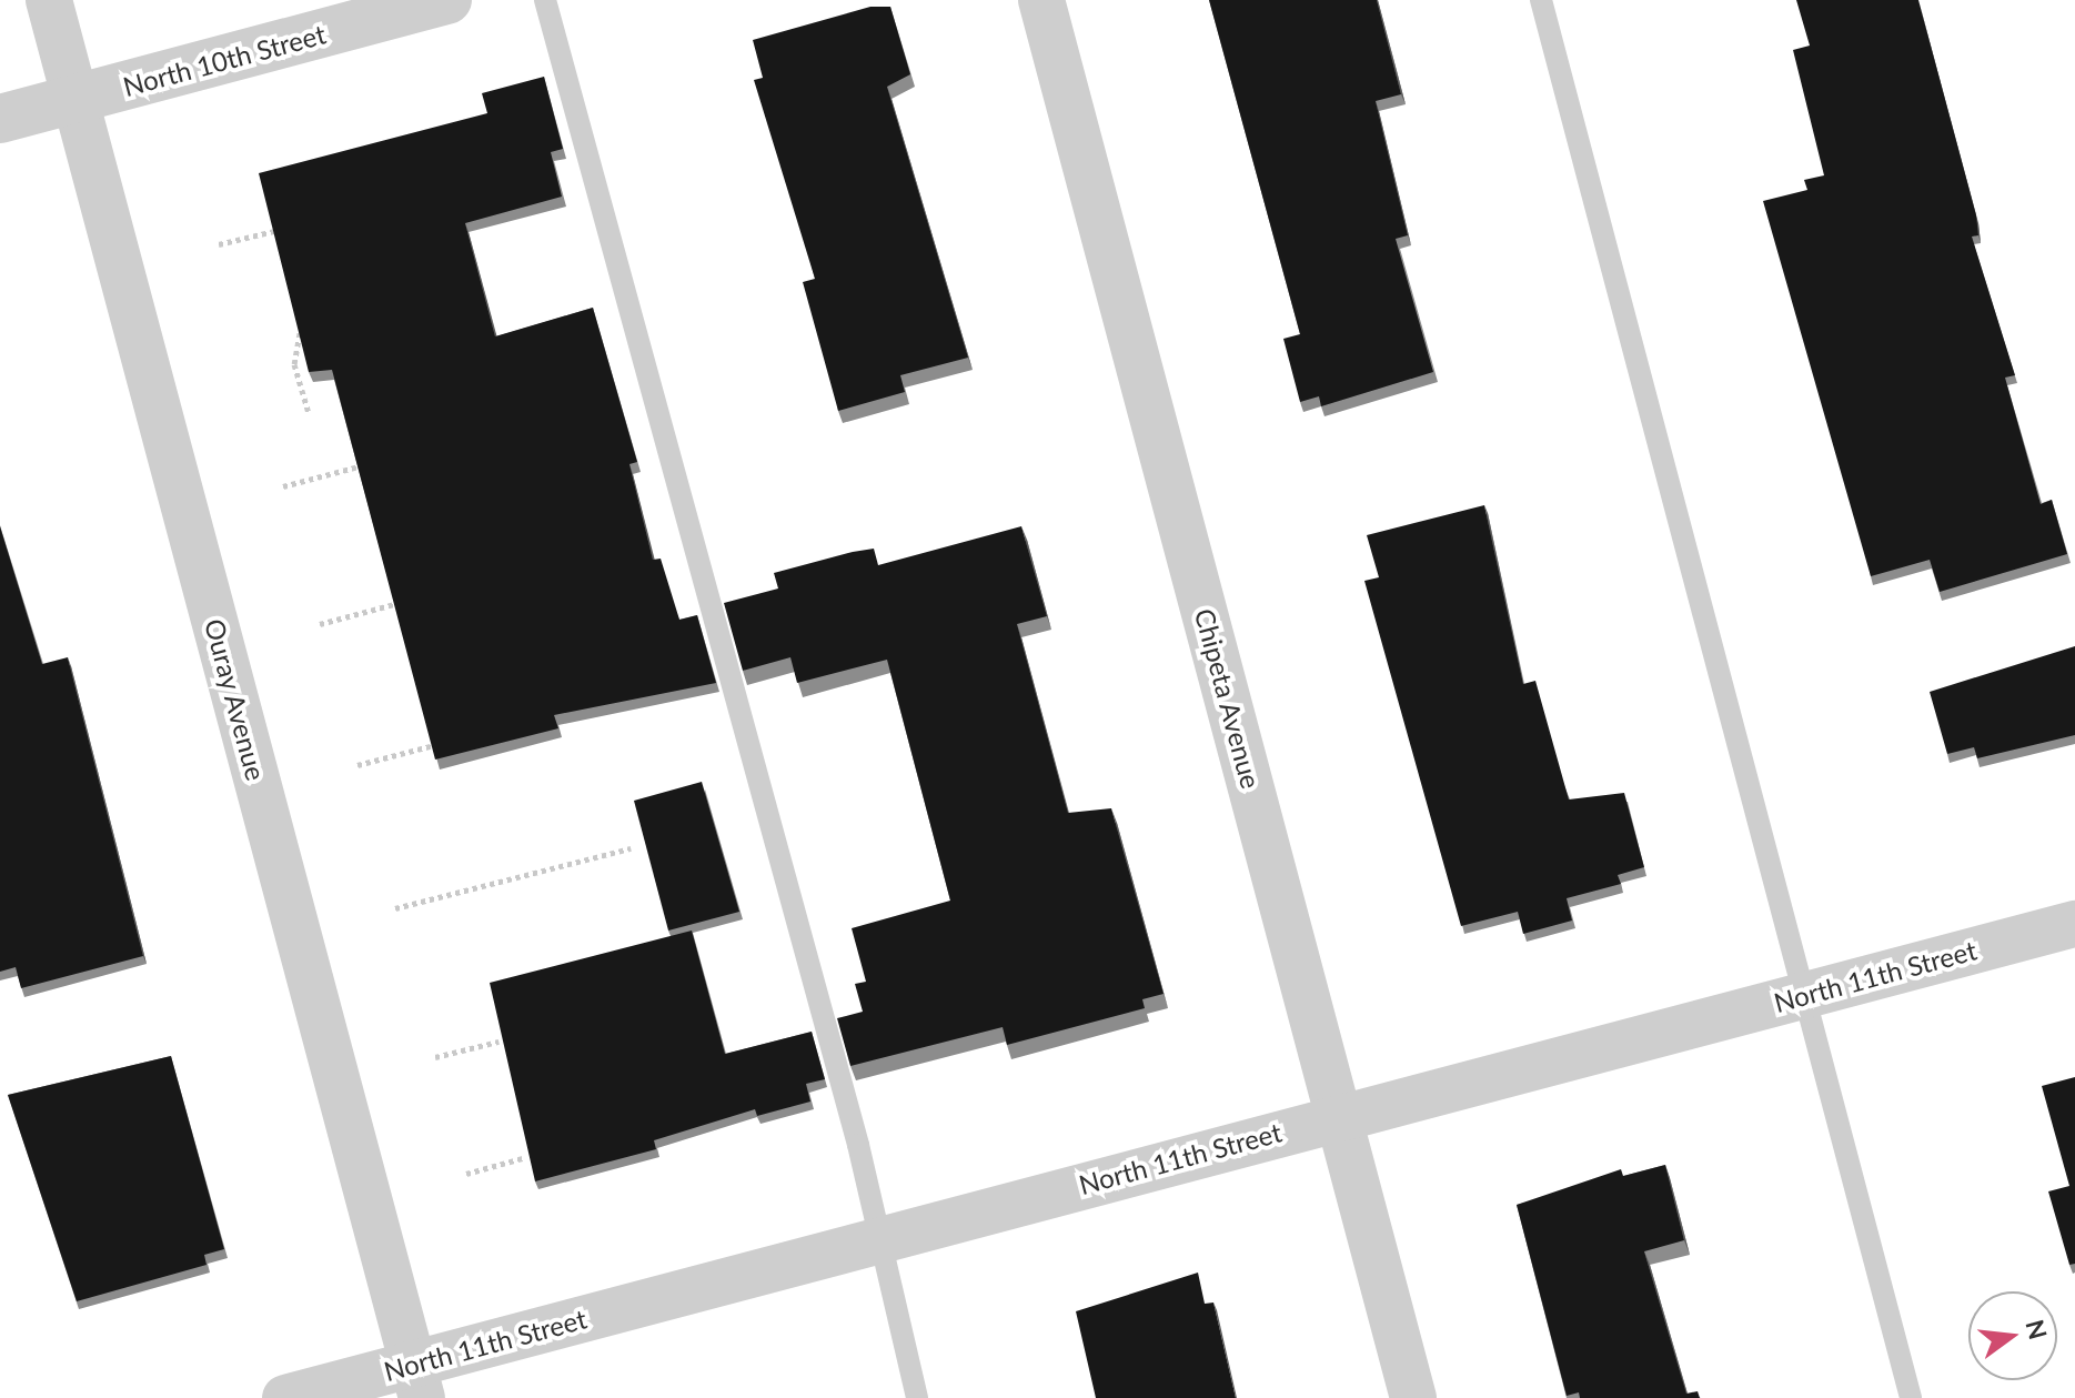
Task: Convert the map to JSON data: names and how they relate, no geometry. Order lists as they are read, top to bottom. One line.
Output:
{"streets":{"street":["North 10th Street","Chipeta Avenue","Ouray Avenue","North 11th Street"]},"crossings":[["North 10th Street","Ouray Avenue"],["Chipeta Avenue","North 11th Street"],["Ouray Avenue","North 11th Street"]],"north":"right"}
